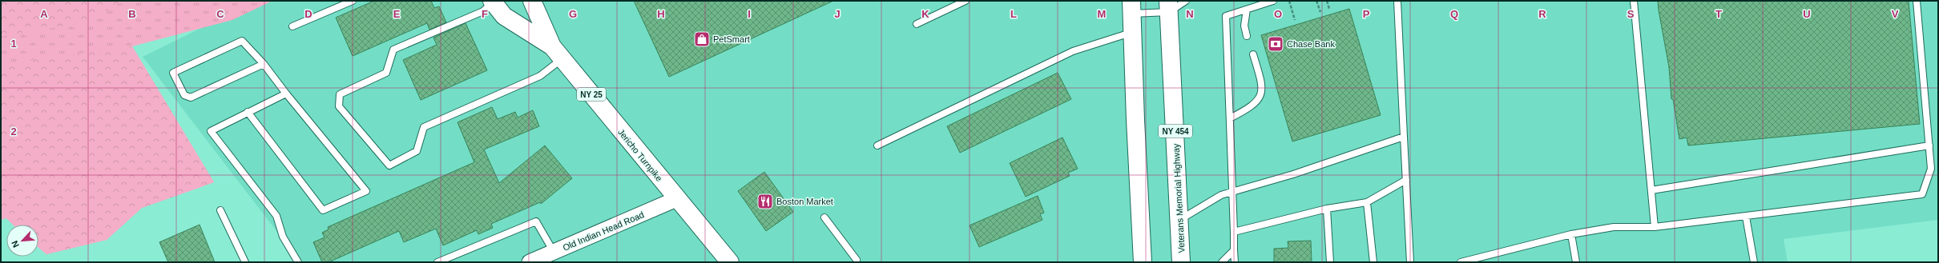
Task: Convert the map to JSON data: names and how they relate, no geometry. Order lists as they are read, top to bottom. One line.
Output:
{"streets":{"main road":["NY 25","NY 454","Jericho Turnpike","Veterans Memorial Highway"],"street":["Old Indian Head Road"]},"crossings":[["Jericho Turnpike","Old Indian Head Road"]],"places":{"shop":["PetSmart"],"bank":["Chase Bank"],"restaurant":["Boston Market"]},"north":"bottom left","grid":{"columns":["A","B","C","D","E","F","G","H","I","J","K","L","M","N","O","P","Q","R","S","T","U","V"],"rows":["1","2"]}}
